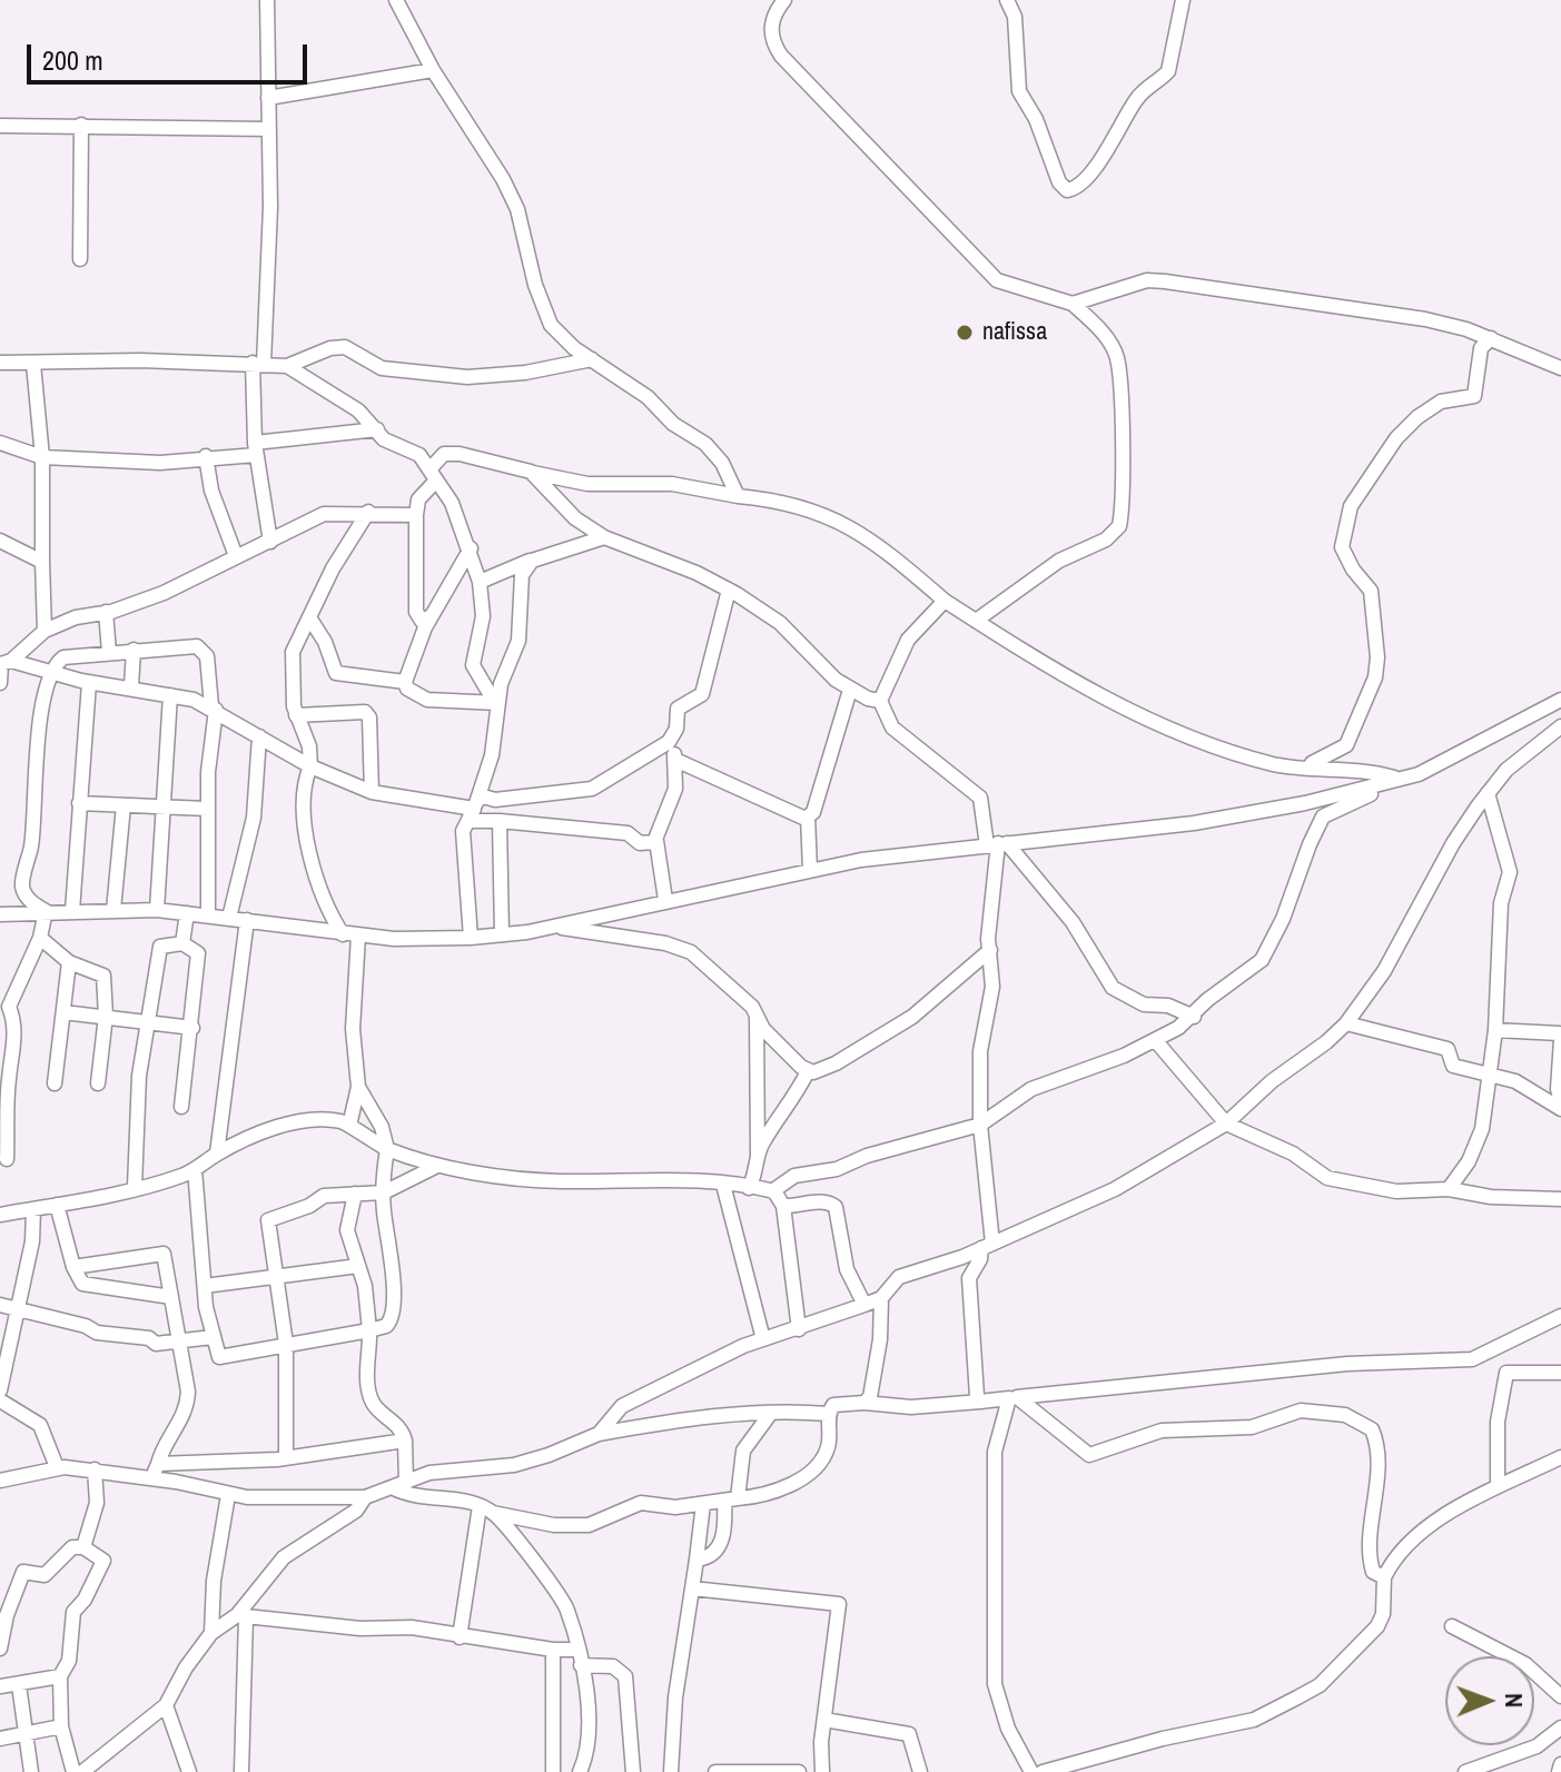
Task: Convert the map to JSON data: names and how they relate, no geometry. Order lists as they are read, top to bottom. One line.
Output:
{"places":["nafissa"],"scale_bar":"200 m","north":"right"}
